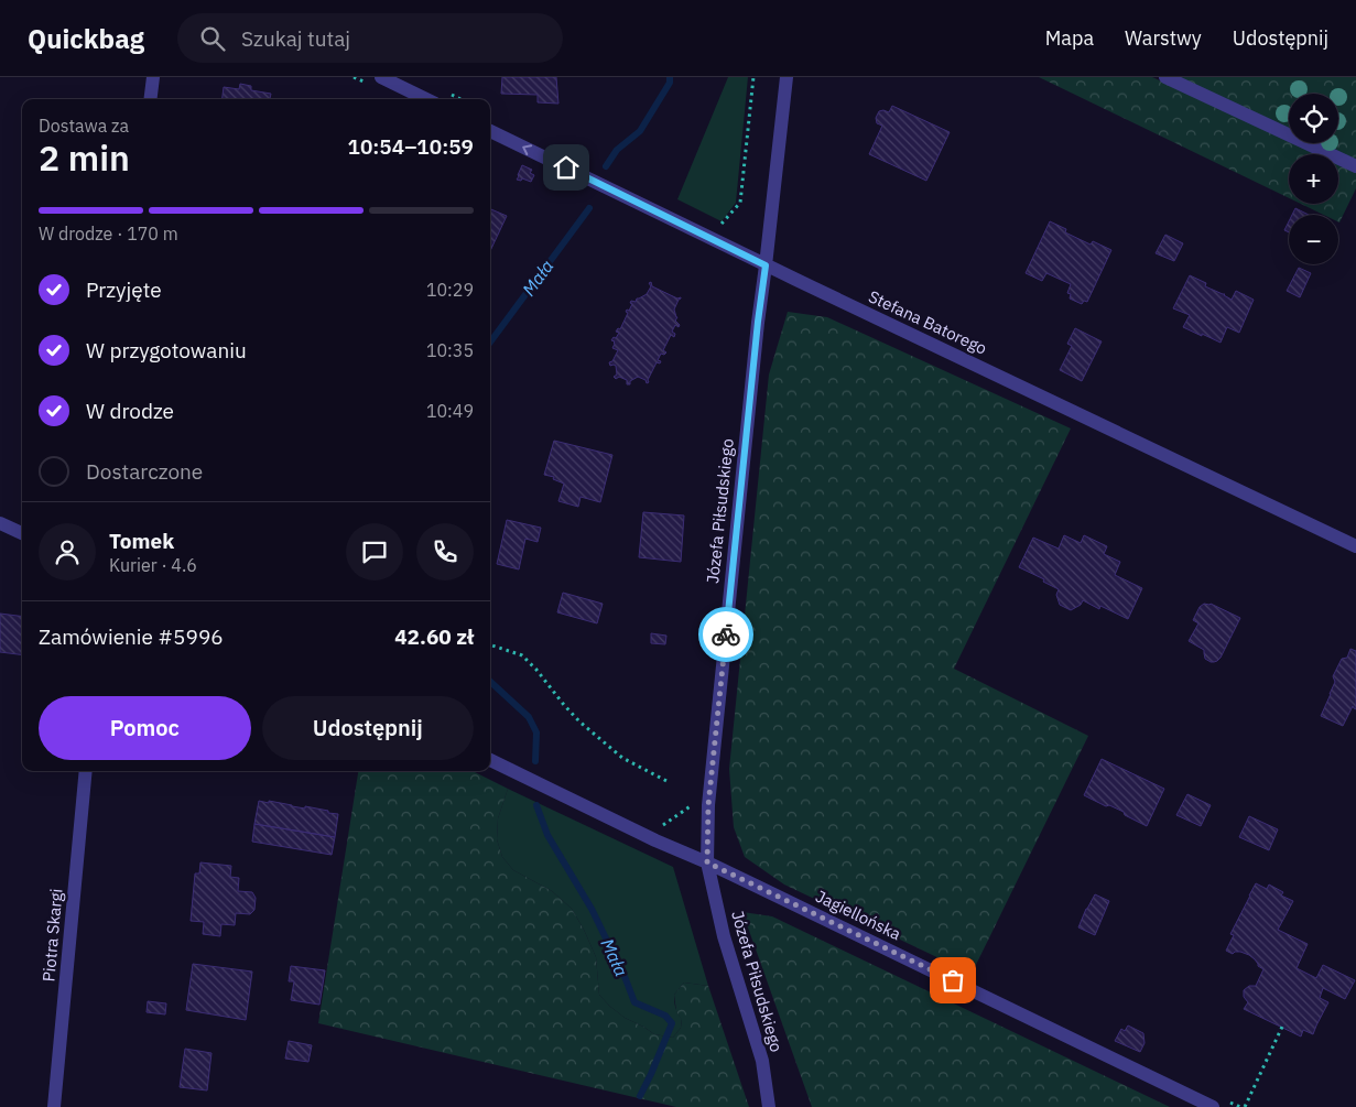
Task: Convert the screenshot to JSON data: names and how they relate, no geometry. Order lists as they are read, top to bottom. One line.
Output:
{"streets":{"street":["Stefana Batorego","Józefa Piłsudskiego","Jagiellońska","Piotra Skargi"]},"crossings":[["Stefana Batorego","Józefa Piłsudskiego"],["Józefa Piłsudskiego","Jagiellońska"]],"water":["Mała"],"page":{"header":"Quickbag","search":"Szukaj tutaj","nav":["Mapa","Warstwy","Udostępnij"],"map_buttons":["+","−"],"heading":["2 min","Dostawa za","10:54–10:59"],"panel":["Tomek","Kurier · 4.6","Zamówienie #5996","42.60 zł"],"bar":"W drodze · 170 m","list":[["Przyjęte","10:29"],["W przygotowaniu","10:35"],["W drodze","10:49"],"Dostarczone"],"buttons":["Pomoc","Udostępnij"]}}
